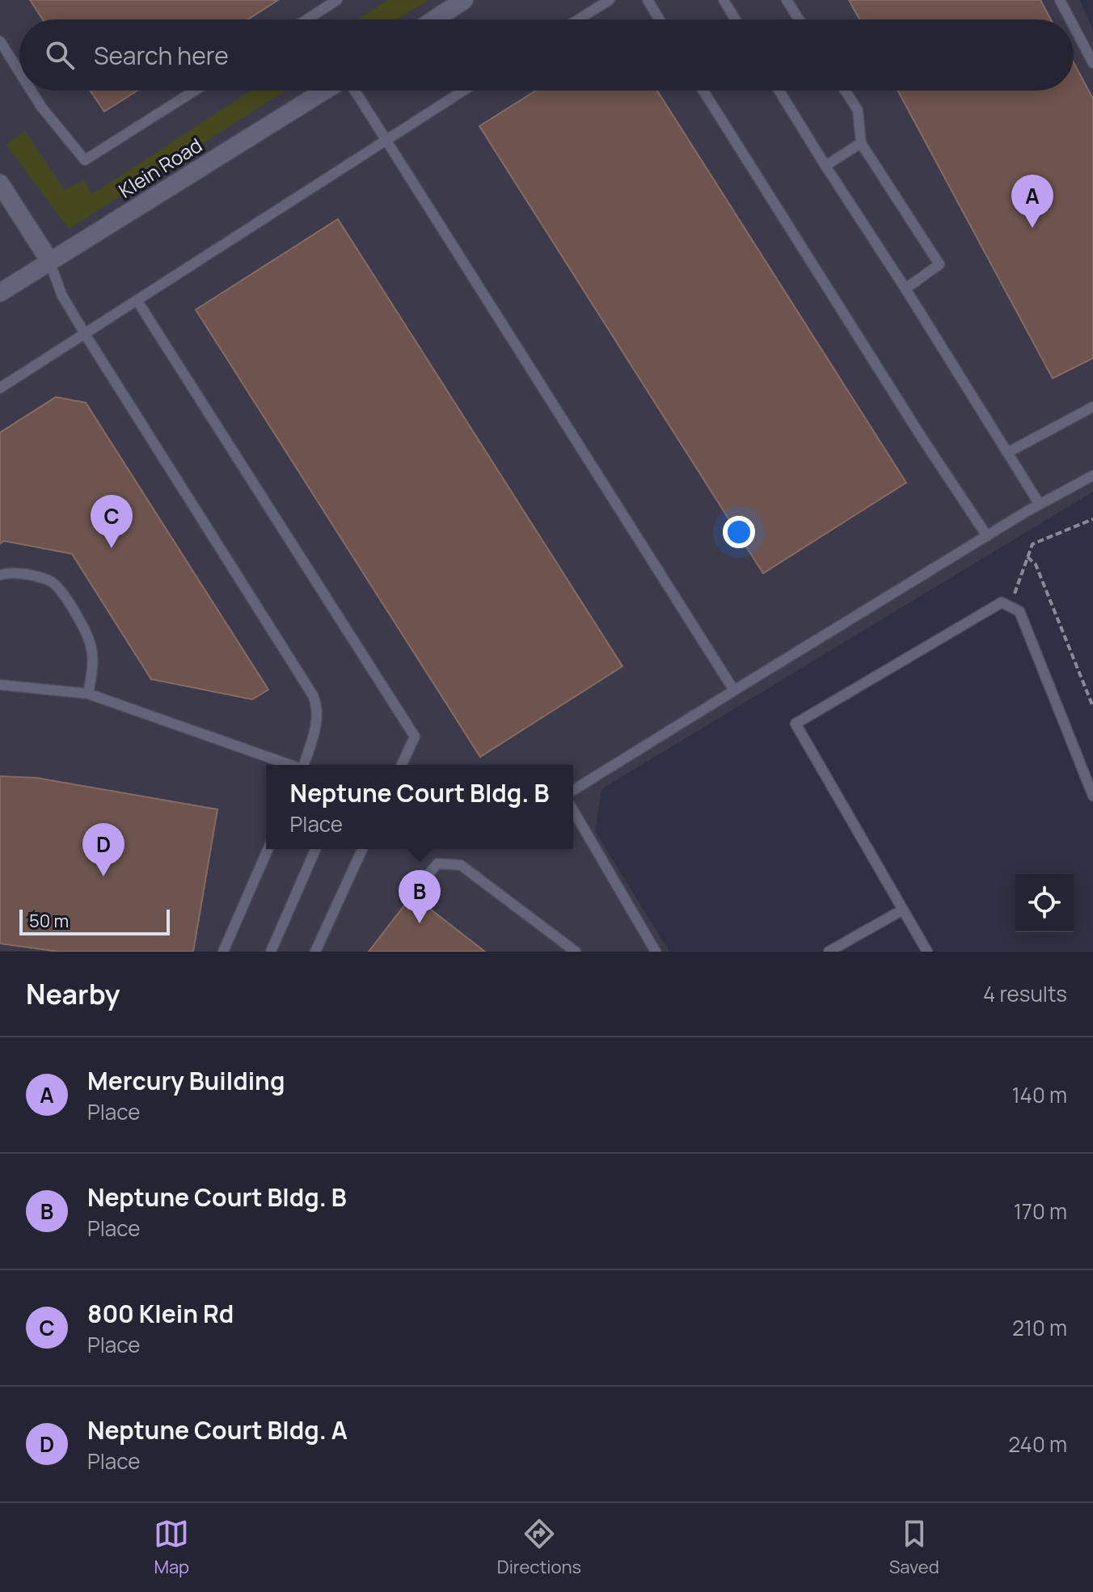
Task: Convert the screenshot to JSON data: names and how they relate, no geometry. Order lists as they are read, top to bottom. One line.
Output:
{"streets":{"street":["Klein Road"]},"scale_bar":"50 m","page":{"search":"Search here","pins":["A","C","D","B"],"popup":["Neptune Court Bldg. B","Place"],"scale":"50 m","heading":["Nearby","4 results"],"list":[{"mark":"A","name":"Mercury Building","note":"Place","value":"140 m"},{"mark":"B","name":"Neptune Court Bldg. B","note":"Place","value":"170 m"},{"mark":"C","name":"800 Klein Rd","note":"Place","value":"210 m"},{"mark":"D","name":"Neptune Court Bldg. A","note":"Place","value":"240 m"}],"nav":["Map","Directions","Saved"]}}
